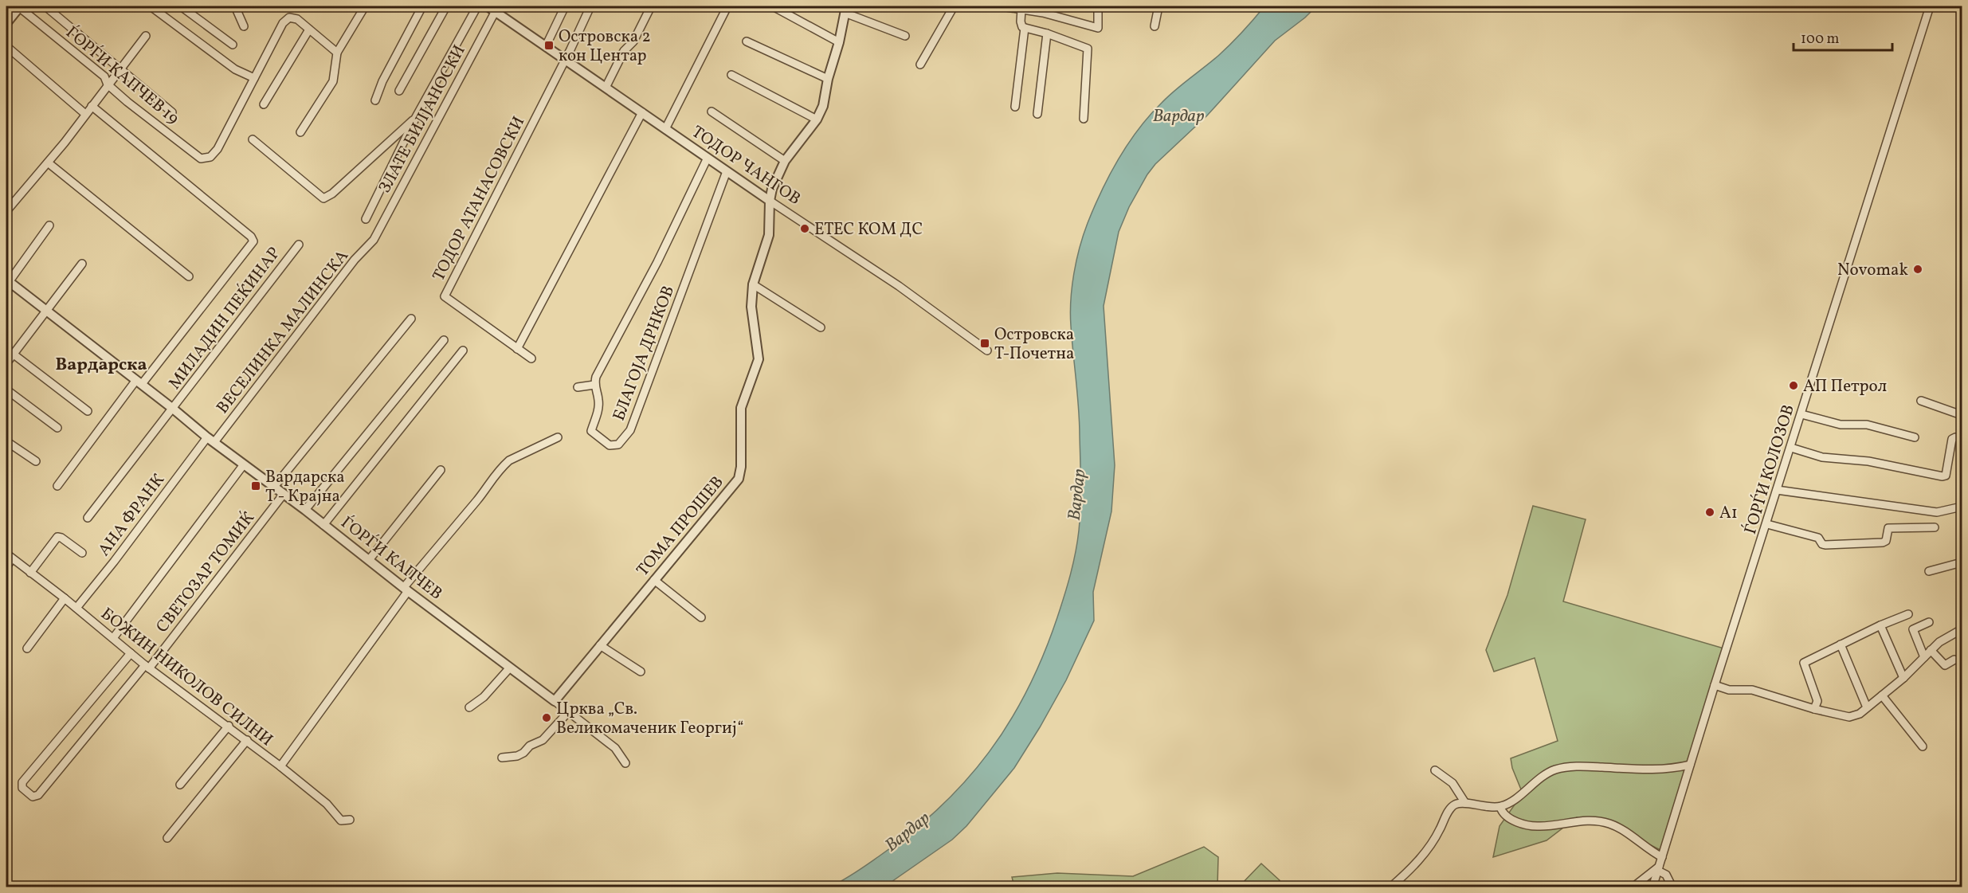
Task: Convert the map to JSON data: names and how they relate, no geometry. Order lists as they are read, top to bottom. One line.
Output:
{"streets":{"street":["ЃОРЃИ КАПЧЕВ 19","ЗЛАТЕ БИЛЈАНОСКИ","ТОДОР ЧАНГОВ","ТОДОР АТАНАСОВСКИ","МИЛАДИН ПЕЌИНАР","ВЕСЕЛИНКА МАЛИНСКА","БЛАГОЈА ДРНКОВ","ЃОРЃИ КОЛОЗОВ","АНА ФРАНК","ТОМА ПРОШЕВ","ЃОРЃИ КАПЧЕВ","СВЕТОЗАР ТОМИЌ","БОЖИН НИКОЛОВ СИЛНИ"]},"crossings":[["ЗЛАТЕ БИЛЈАНОСКИ","ТОДОР ЧАНГОВ"],["ЗЛАТЕ БИЛЈАНОСКИ","ВЕСЕЛИНКА МАЛИНСКА"],["ТОДОР ЧАНГОВ","ТОДОР АТАНАСОВСКИ"],["ТОДОР ЧАНГОВ","БЛАГОЈА ДРНКОВ"],["ТОДОР ЧАНГОВ","ТОМА ПРОШЕВ"],["МИЛАДИН ПЕЌИНАР","ЃОРЃИ КАПЧЕВ"],["ВЕСЕЛИНКА МАЛИНСКА","АНА ФРАНК"],["ВЕСЕЛИНКА МАЛИНСКА","ЃОРЃИ КАПЧЕВ"],["АНА ФРАНК","ЃОРЃИ КАПЧЕВ"],["АНА ФРАНК","БОЖИН НИКОЛОВ СИЛНИ"],["ТОМА ПРОШЕВ","ЃОРЃИ КАПЧЕВ"],["ЃОРЃИ КАПЧЕВ","СВЕТОЗАР ТОМИЌ"],["СВЕТОЗАР ТОМИЌ","БОЖИН НИКОЛОВ СИЛНИ"]],"districts":["Вардарска"],"water":["Вардар"],"places":{"transit":["Островска 2 кон Центар","Островска Т-Почетна","Вардарска Т - Крајна"],"other":["ЕТЕС КОМ ДС","Novomak","АП Петрол","А1","Црква „Св. Великомаченик Георгиј“"]},"scale_bar":"100 m"}
